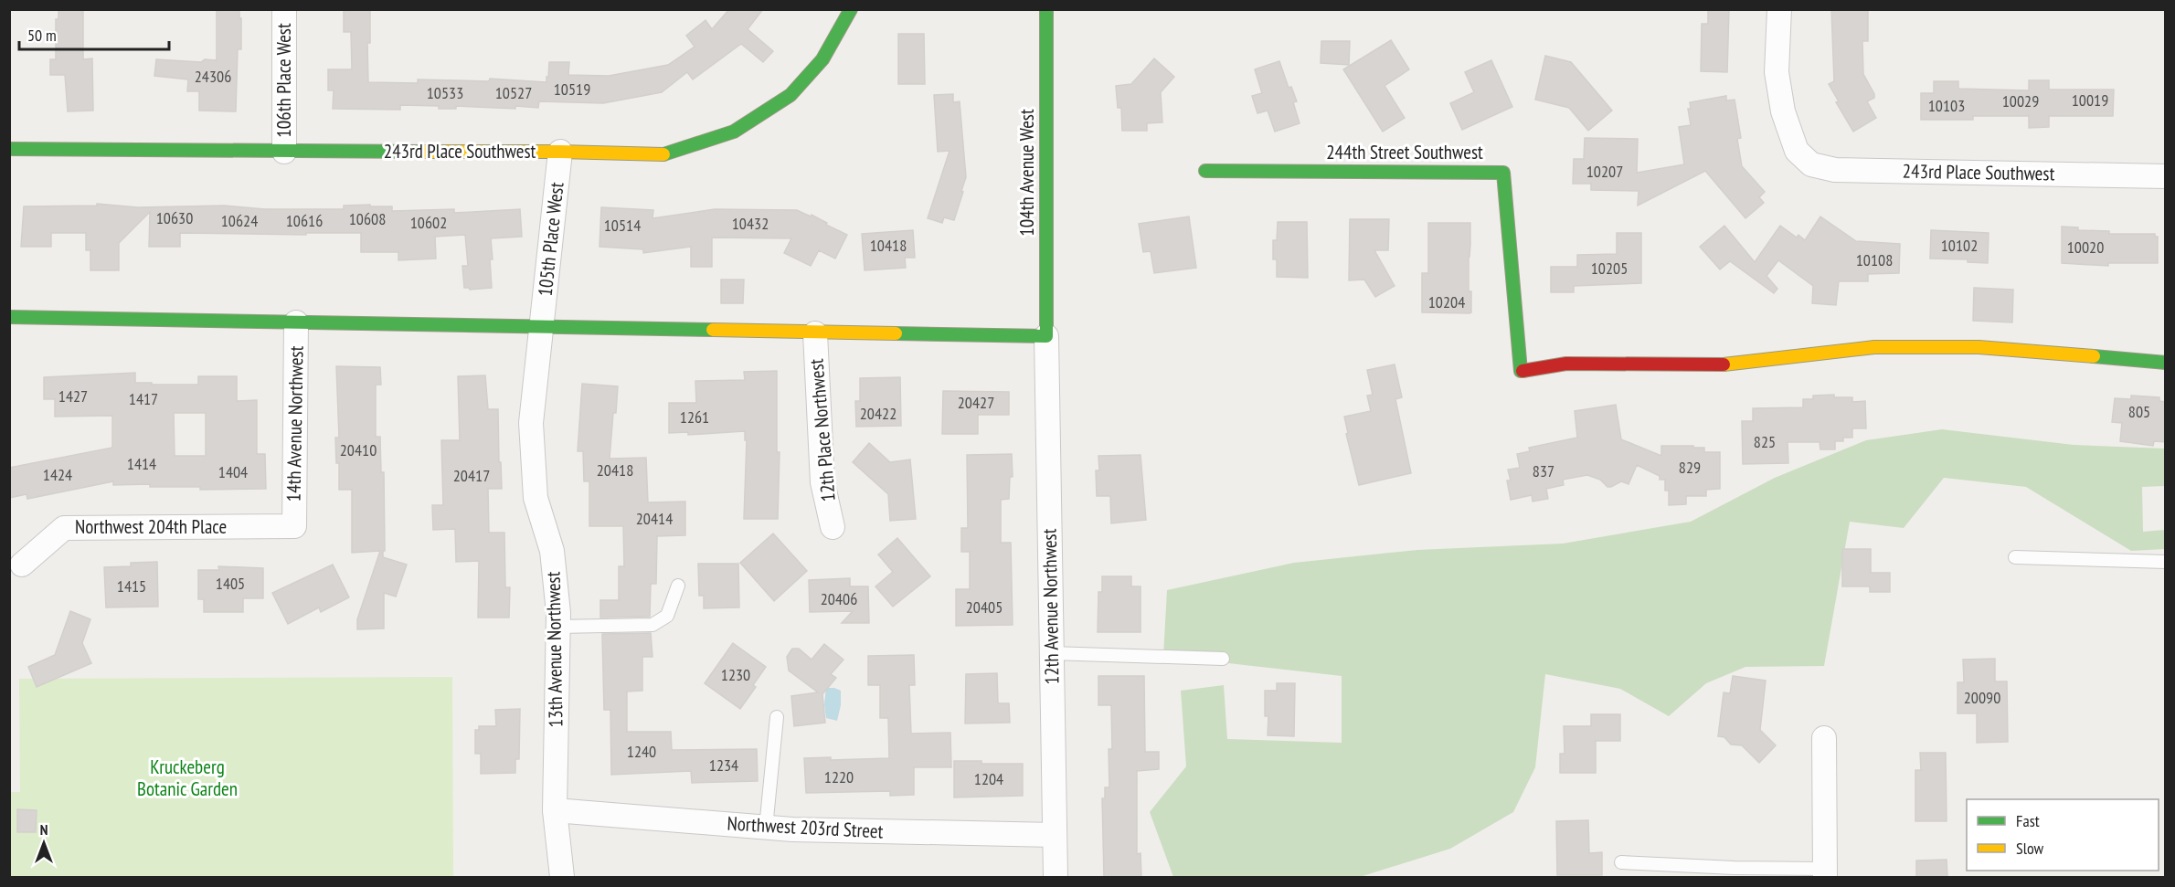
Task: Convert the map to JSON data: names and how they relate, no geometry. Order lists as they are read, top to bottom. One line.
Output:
{"streets":{"street":["106th Place West","243rd Place Southwest","244th Street Southwest","104th Avenue West","105th Place West","14th Avenue Northwest","12th Place Northwest","Northwest 204th Place","12th Avenue Northwest","13th Avenue Northwest","Northwest 203rd Street"]},"crossings":[["106th Place West","243rd Place Southwest"],["243rd Place Southwest","105th Place West"],["104th Avenue West","12th Avenue Northwest"],["105th Place West","13th Avenue Northwest"],["14th Avenue Northwest","Northwest 204th Place"],["12th Avenue Northwest","Northwest 203rd Street"],["13th Avenue Northwest","Northwest 203rd Street"]],"parks":["Kruckeberg Botanic Garden"],"house_numbers":["24306","10519","10533","10527","10019","10029","10103","10207","10630","10608","10624","10616","10602","10432","10514","10418","10102","10020","10108","10205","10204","1427","1417","20427","805","20422","1261","825","20410","1414","829","20418","837","1404","1424","20417","20414","1405","1415","20406","20405","1230","20090","1240","1234","1220","1204"],"legend":["Fast","Slow"],"scale_bar":"50 m","north":"top"}
